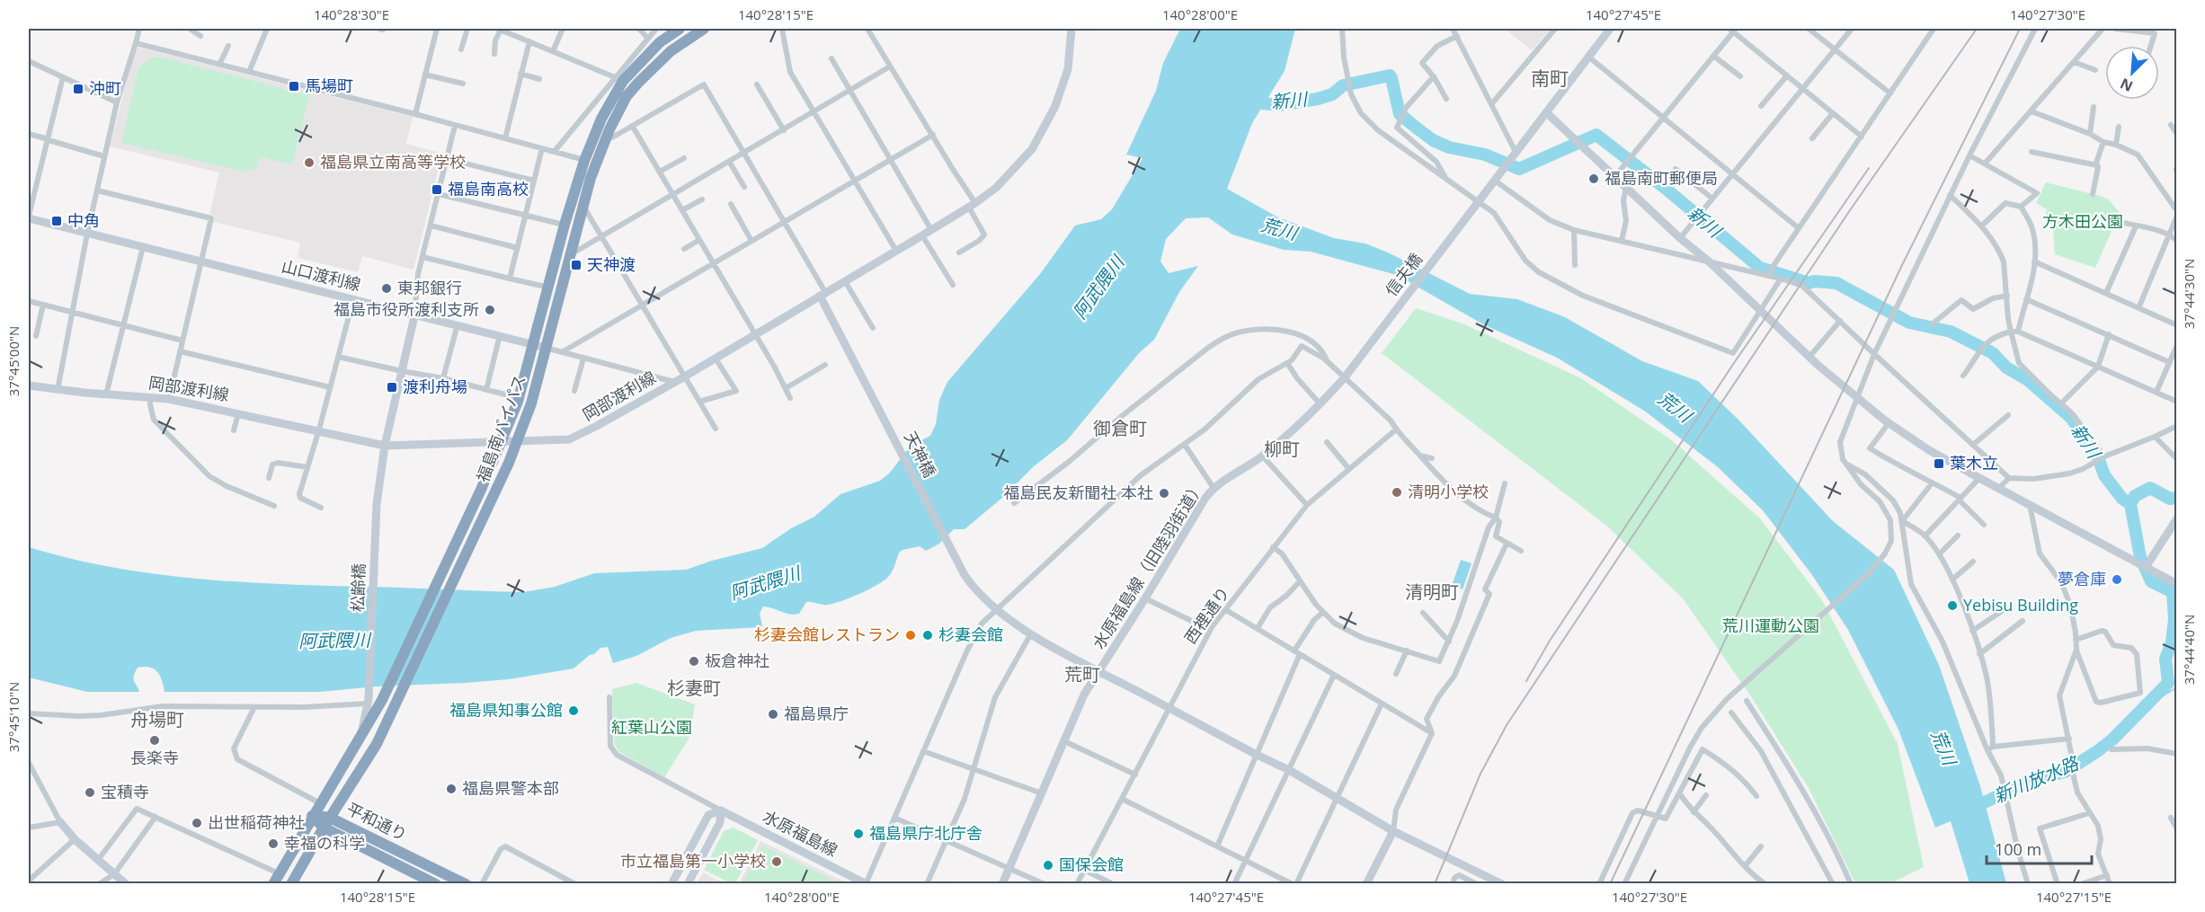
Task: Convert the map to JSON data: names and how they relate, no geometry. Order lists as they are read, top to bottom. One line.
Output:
{"streets":{"highway":["福島南バイパス","平和通り"],"main road":["信夫橋","山口渡利線","岡部渡利線","天神橋","水原福島線（旧陸羽街道）","松齢橋","水原福島線"],"street":["西裡通り"]},"crossings":[["信夫橋","水原福島線（旧陸羽街道）"],["山口渡利線","福島南バイパス"],["岡部渡利線","天神橋"],["岡部渡利線","松齢橋"],["福島南バイパス","平和通り"],["天神橋","水原福島線（旧陸羽街道）"],["天神橋","西裡通り"]],"districts":["南町","御倉町","柳町","清明町","荒町","杉妻町","舟場町"],"water":["新川","荒川","阿武隈川","新川放水路"],"parks":["方木田公園","荒川運動公園","紅葉山公園"],"places":{"transit":["馬場町","沖町","福島南高校","中角","天神渡","渡利舟場","葉木立"],"other":["福島県立南高等学校","福島南町郵便局","東邦銀行","福島市役所渡利支所","清明小学校","福島民友新聞社 本社","夢倉庫","Yebisu Building","杉妻会館レストラン","杉妻会館","板倉神社","福島県知事公館","福島県庁","長楽寺","福島県警本部","宝積寺","出世稲荷神社","福島県庁北庁舎","幸福の科学","市立福島第一小学校","国保会館"]},"scale_bar":"100 m","north":"bottom left","coordinates":["140°28'30\"E","140°28'15\"E","140°28'00\"E","140°27'45\"E","140°27'30\"E","37°44'30\"N","37°45'00\"N","37°44'40\"N","37°45'10\"N","140°27'15\"E"]}
